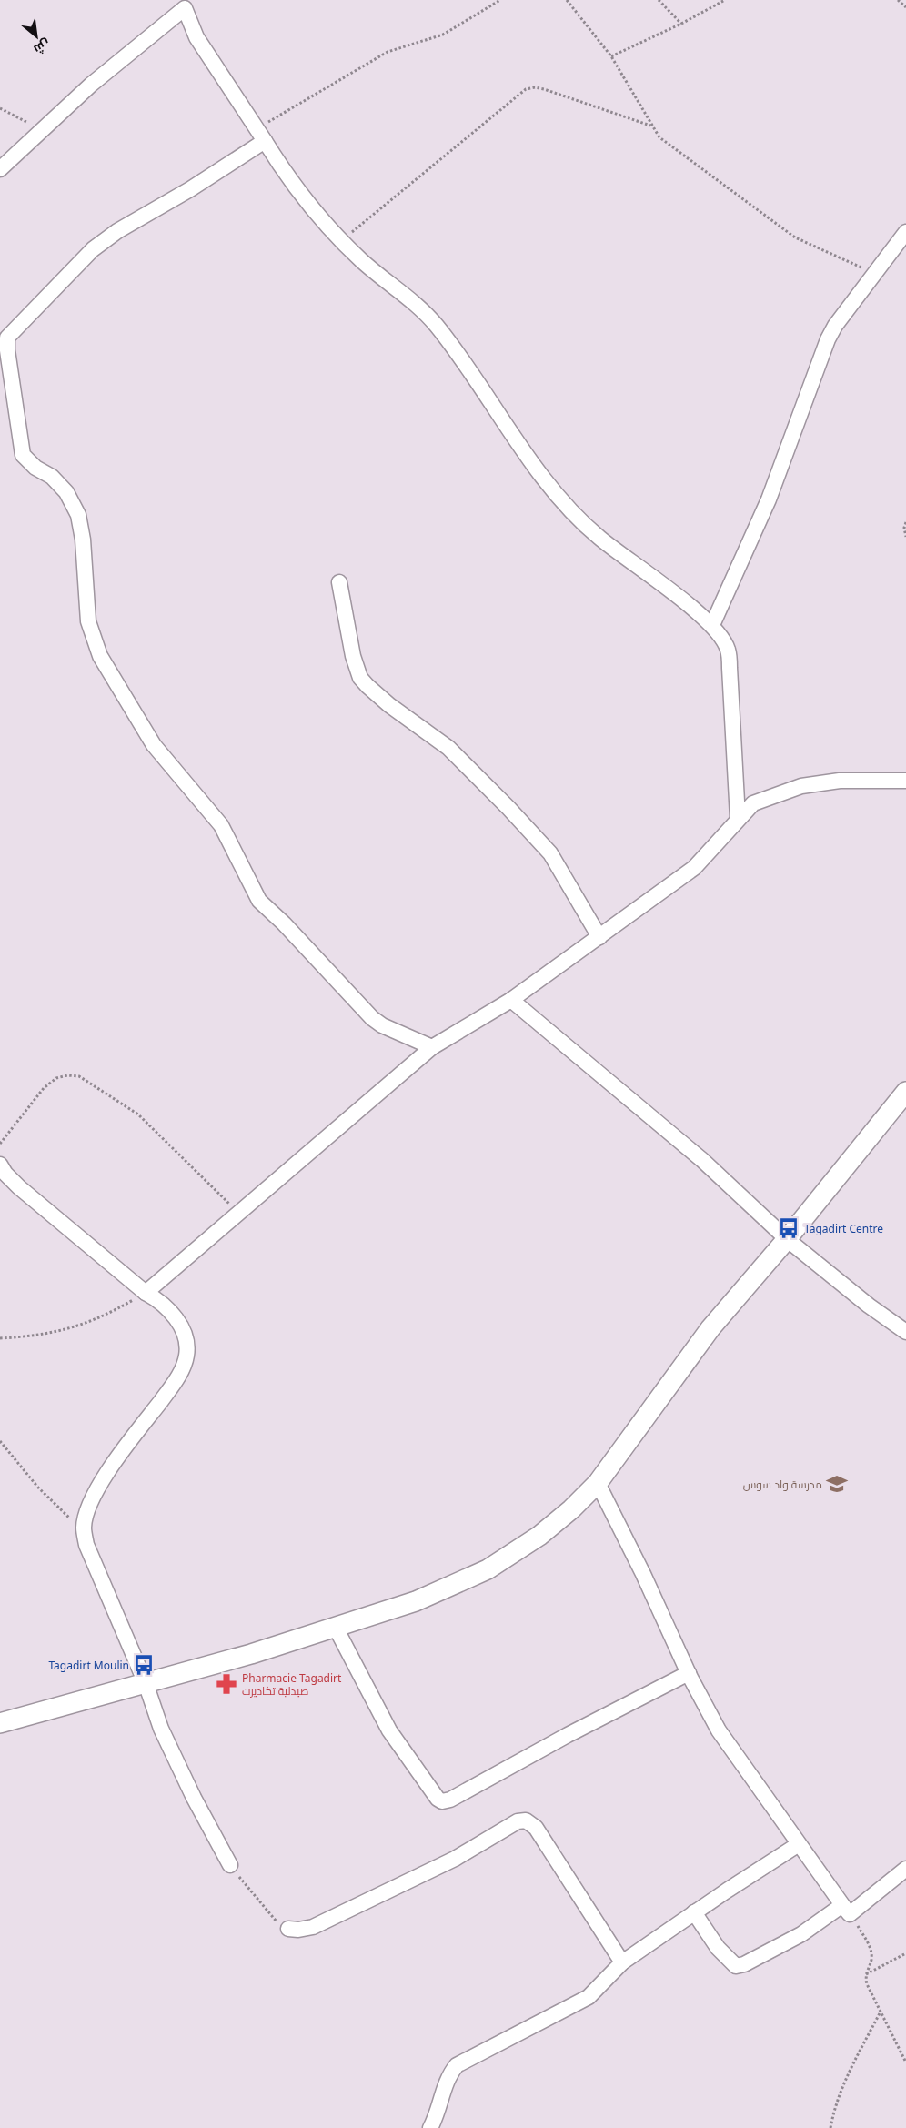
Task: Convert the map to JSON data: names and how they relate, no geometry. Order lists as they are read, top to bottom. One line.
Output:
{"places":{"bus stop":["Tagadirt Centre","Tagadirt Moulin"],"school or university":["مدرسة واد سوس"],"pharmacy":["Pharmacie Tagadirt صيدلية تكاديرت"]},"north":"bottom right"}
